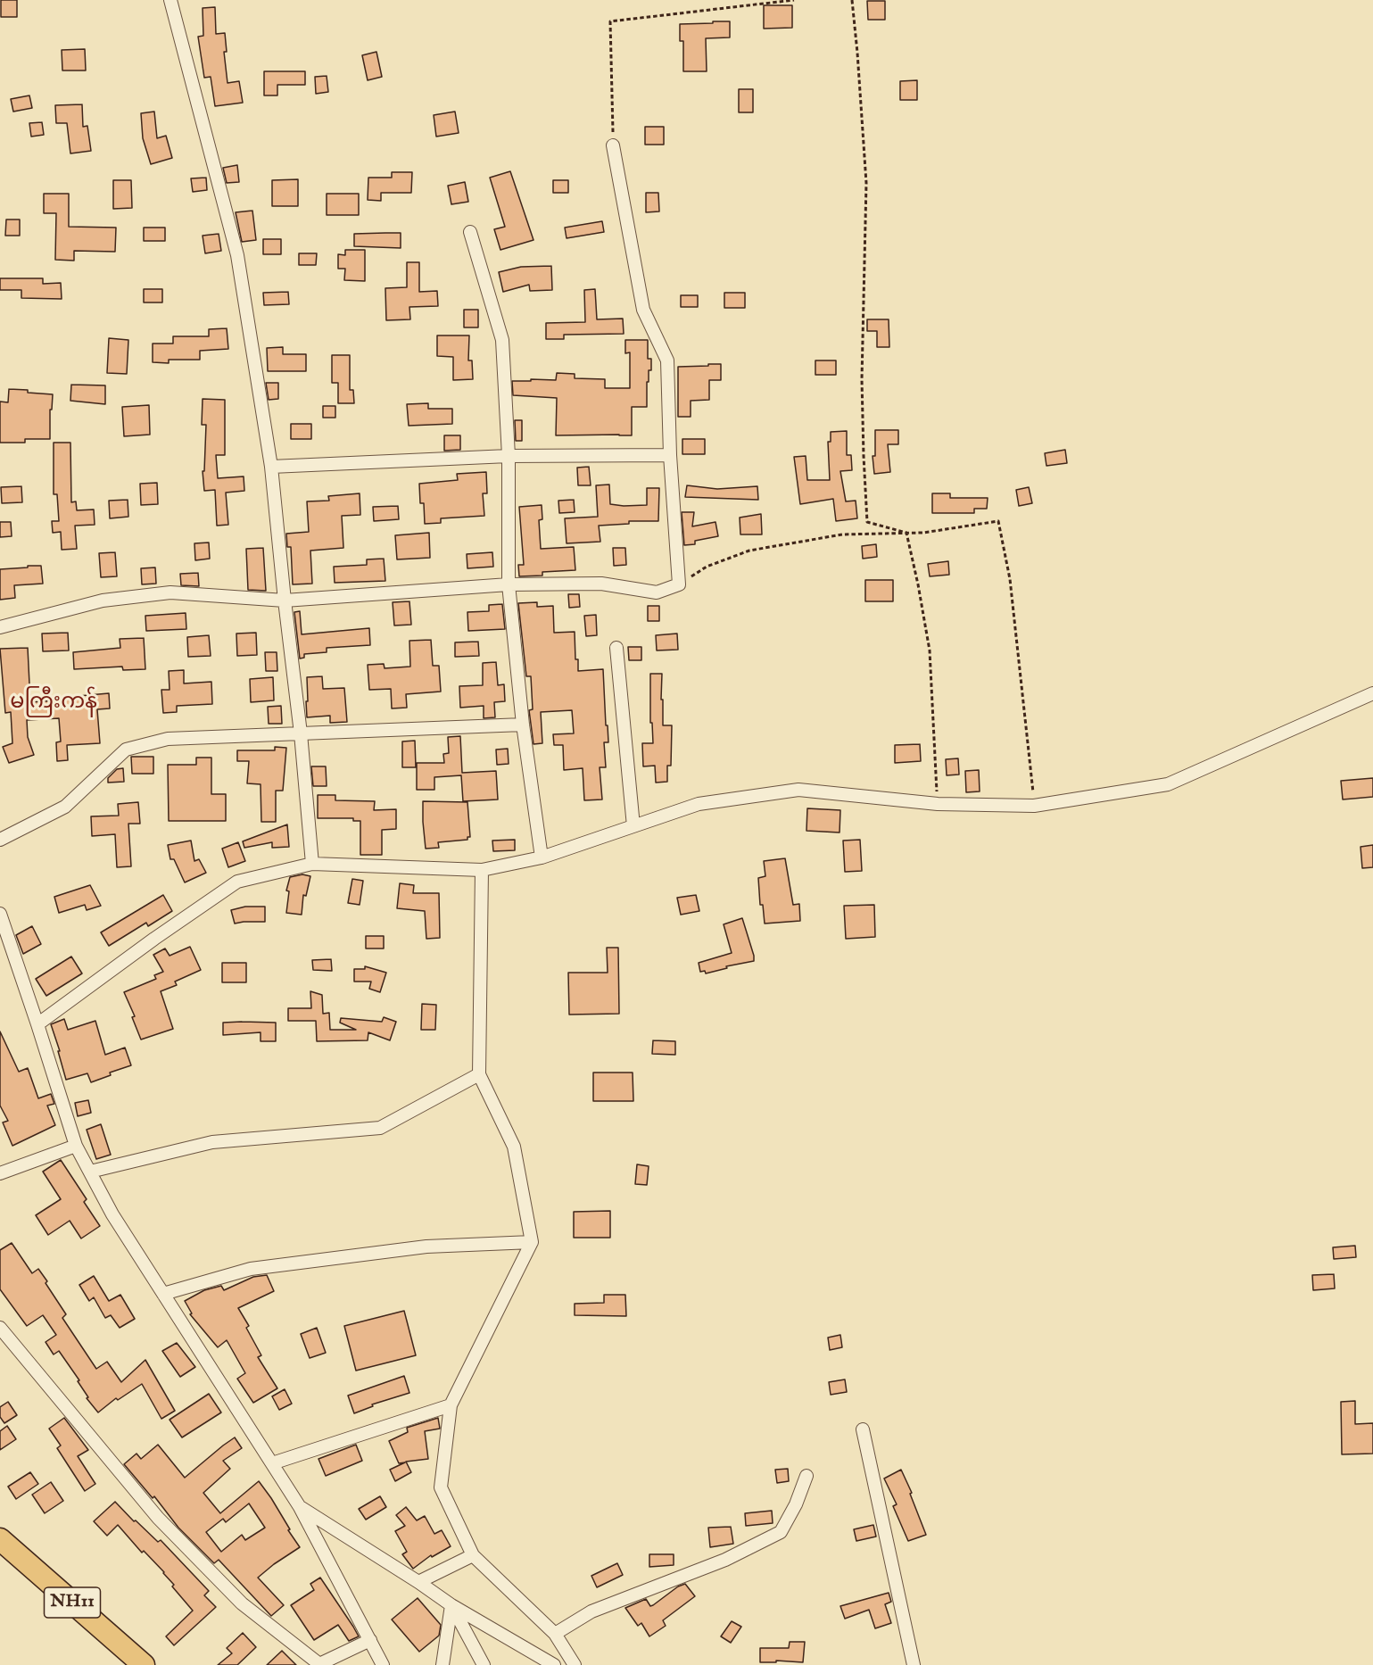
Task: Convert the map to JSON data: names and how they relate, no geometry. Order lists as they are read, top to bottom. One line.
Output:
{"streets":{"highway":["NH11"]},"districts":["မကြီးကန်"]}
